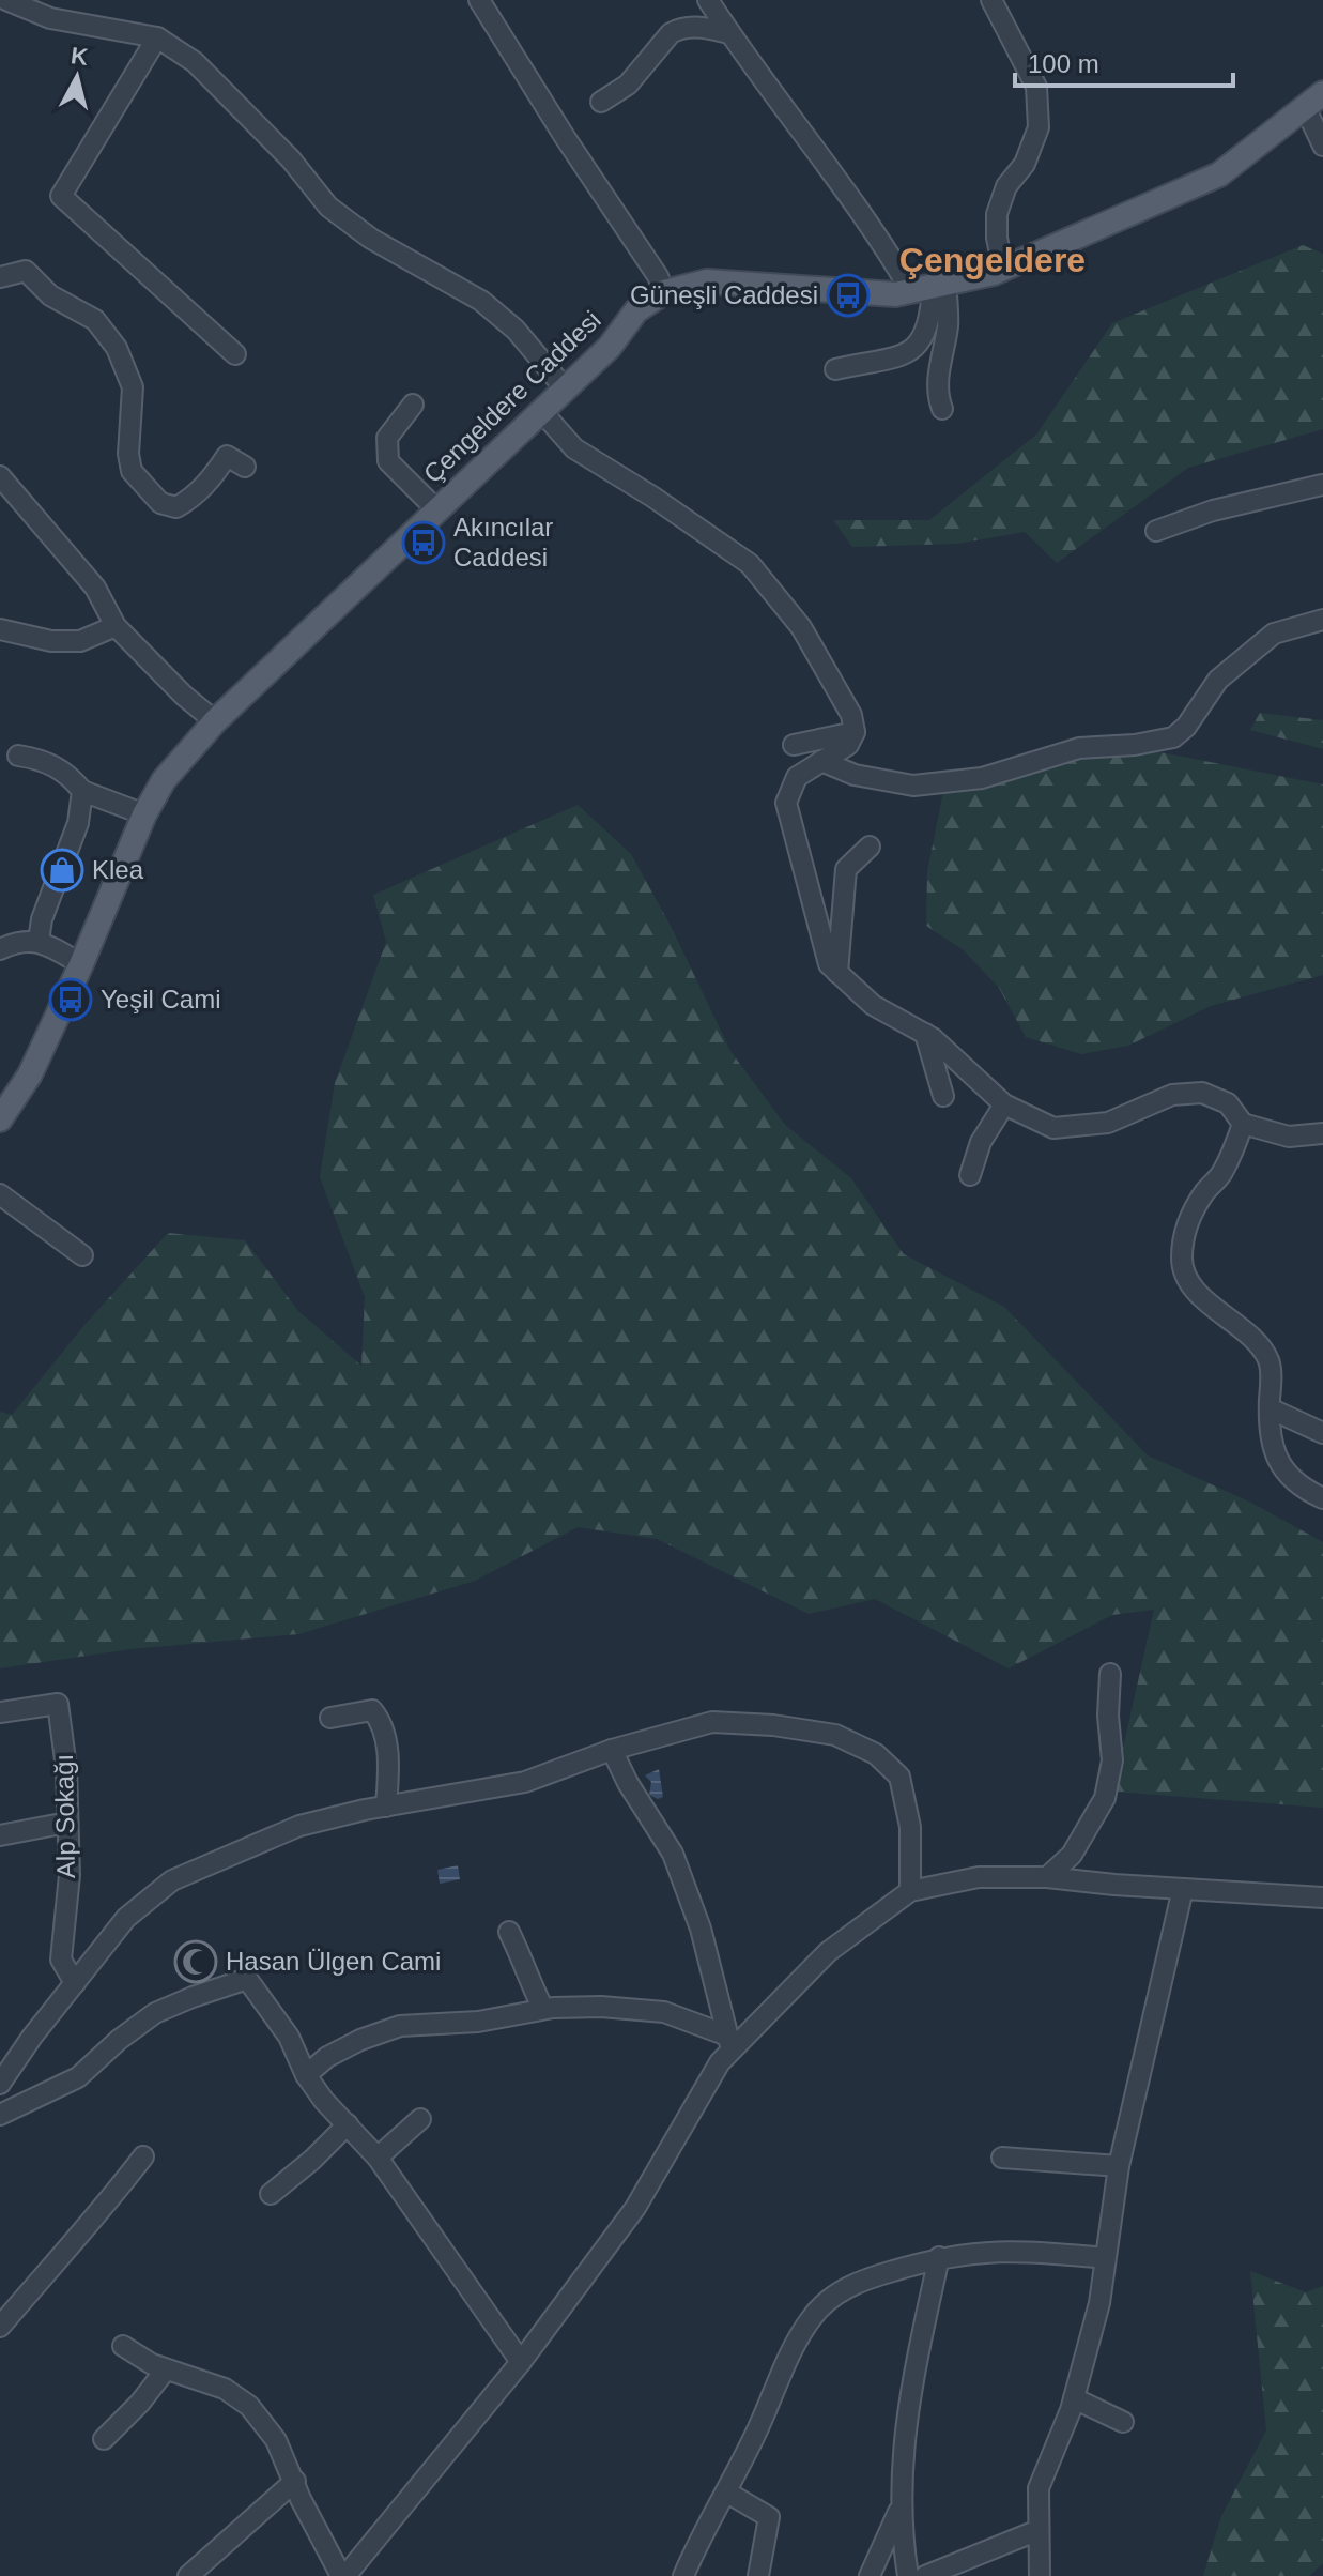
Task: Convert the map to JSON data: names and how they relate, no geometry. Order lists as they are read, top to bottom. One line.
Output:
{"streets":{"main road":["Çengeldere Caddesi"],"street":["Alp Sokağı"]},"districts":["Çengeldere"],"places":{"bus stop":["Güneşli Caddesi","Akıncılar Caddesi","Yeşil Cami"],"shop":["Klea"],"mosque":["Hasan Ülgen Cami"]},"scale_bar":"100 m","north":"top"}
